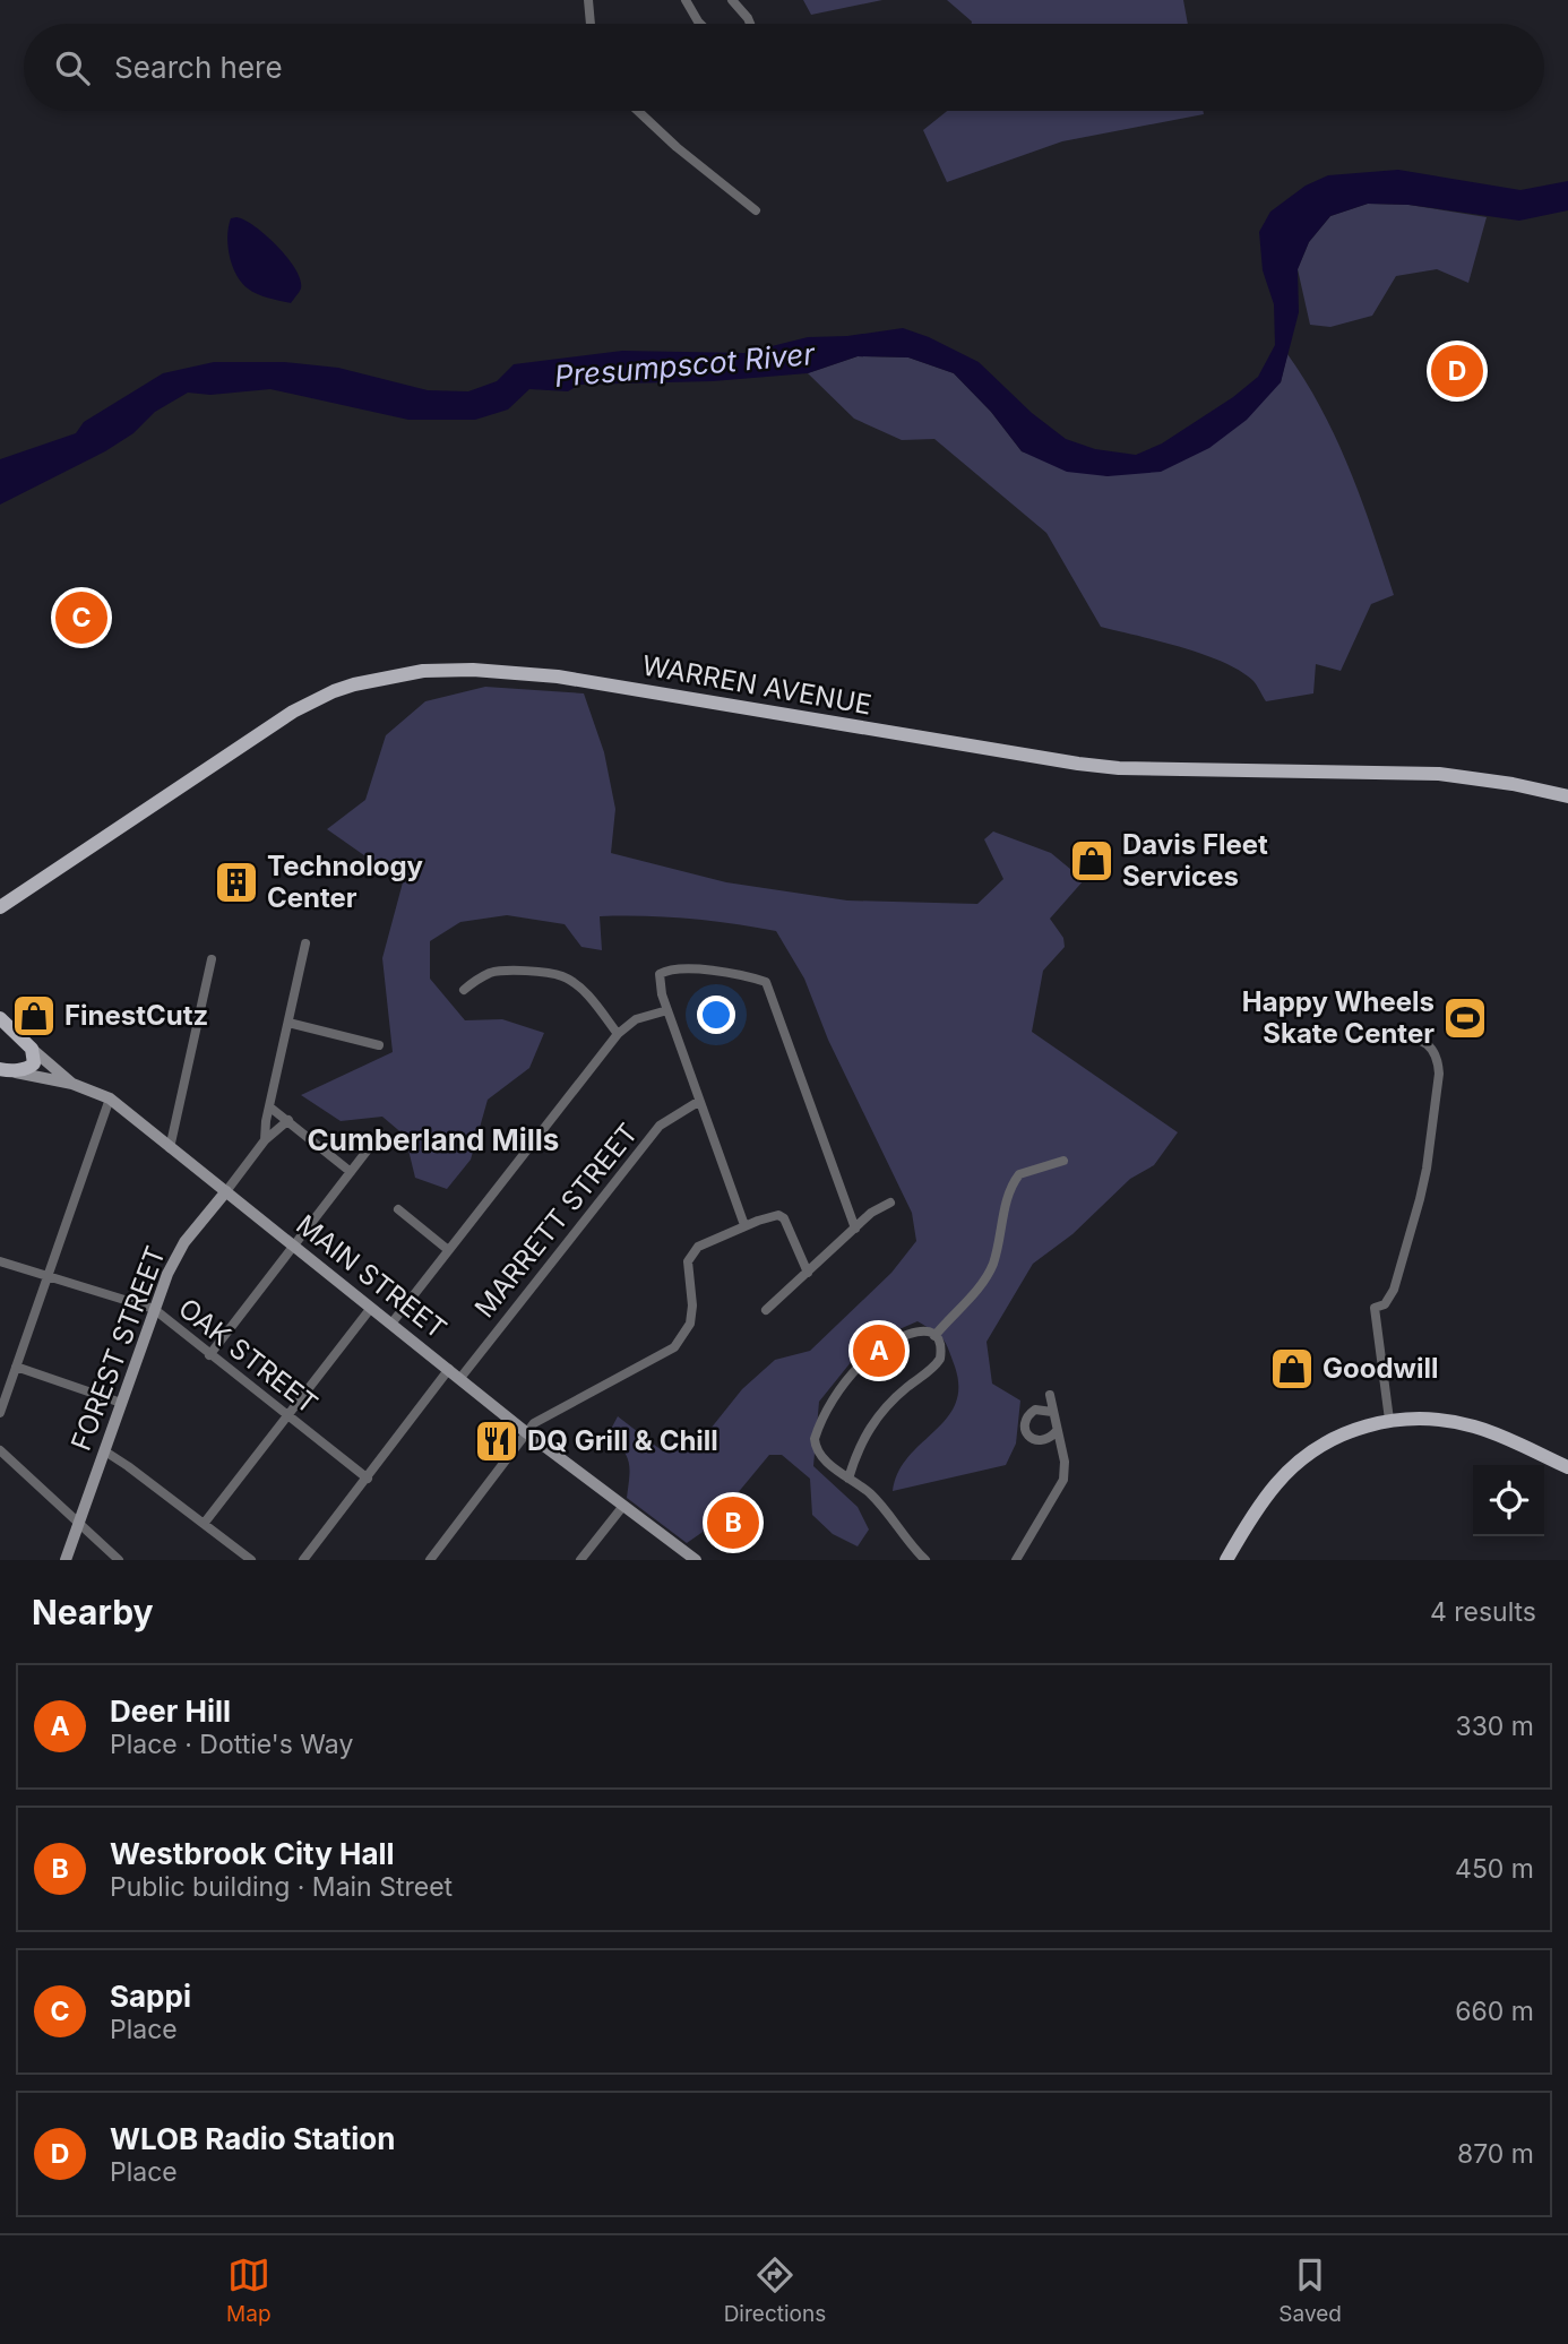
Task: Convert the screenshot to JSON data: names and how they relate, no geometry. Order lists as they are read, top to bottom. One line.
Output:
{"streets":{"main road":["WARREN AVENUE","MAIN STREET","FOREST STREET"],"street":["MARRETT STREET","OAK STREET"]},"crossings":[["MARRETT STREET","MAIN STREET"],["MARRETT STREET","OAK STREET"],["MAIN STREET","FOREST STREET"],["FOREST STREET","OAK STREET"]],"districts":["Cumberland Mills"],"water":["Presumpscot River"],"places":{"shop":["Davis Fleet Services","FinestCutz","Goodwill"],"building":["Technology Center"],"sports":["Happy Wheels Skate Center"],"restaurant":["DQ Grill & Chill"]},"page":{"search":"Search here","pins":["D","C","A","B"],"heading":["Nearby","4 results"],"list":[{"mark":"A","name":"Deer Hill","note":"Place · Dottie's Way","value":"330 m"},{"mark":"B","name":"Westbrook City Hall","note":"Public building · Main Street","value":"450 m"},{"mark":"C","name":"Sappi","note":"Place","value":"660 m"},{"mark":"D","name":"WLOB Radio Station","note":"Place","value":"870 m"}],"nav":["Map","Directions","Saved"]}}
